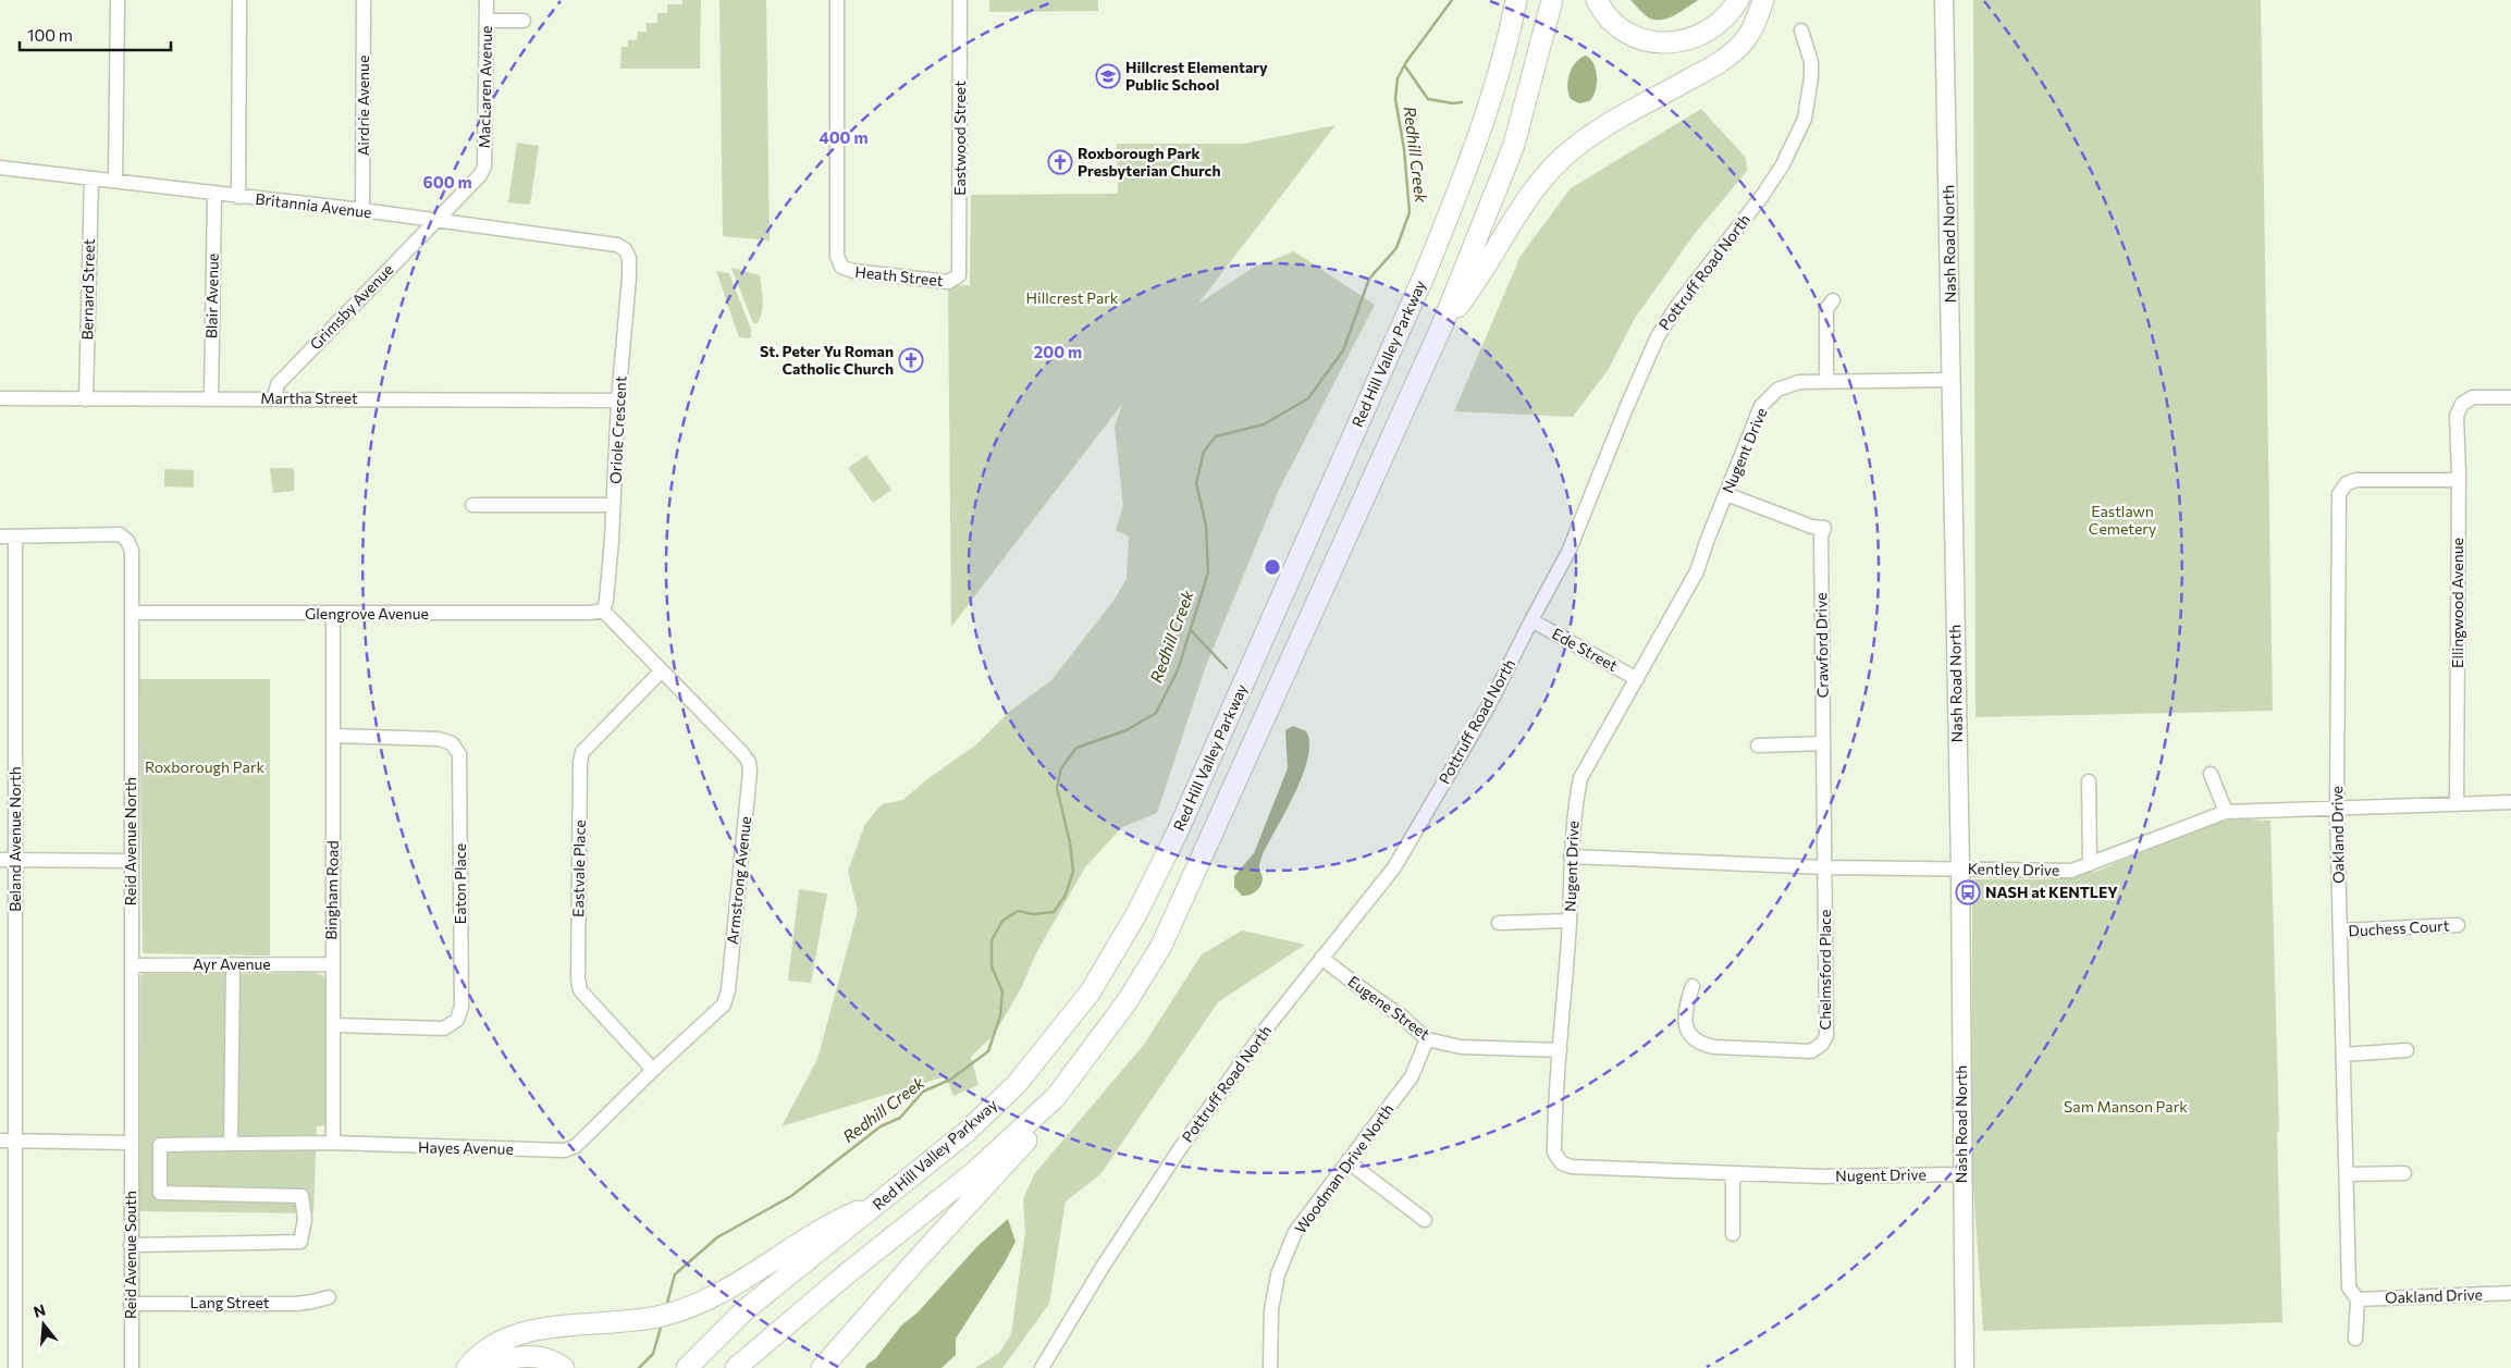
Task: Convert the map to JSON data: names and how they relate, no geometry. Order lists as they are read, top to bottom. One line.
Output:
{"streets":{"highway":["Red Hill Valley Parkway"],"main road":["Nash Road North"],"street":["MacLaren Avenue","Airdrie Avenue","Eastwood Street","Britannia Avenue","Pottruff Road North","Heath Street","Bernard Street","Blair Avenue","Grimsby Avenue","Martha Street","Oriole Crescent","Nugent Drive","Ellingwood Avenue","Glengrove Avenue","Crawford Drive","Ede Street","Oakland Drive","Beland Avenue North","Reid Avenue North","Eastvale Place","Kentley Drive","Armstrong Avenue","Eaton Place","Bingham Road","Duchess Court","Ayr Avenue","Chelmsford Place","Eugene Street","Hayes Avenue","Woodman Drive North","Reid Avenue South","Lang Street"]},"crossings":[["MacLaren Avenue","Britannia Avenue"],["MacLaren Avenue","Grimsby Avenue"],["Airdrie Avenue","Britannia Avenue"],["Eastwood Street","Heath Street"],["Britannia Avenue","Bernard Street"],["Britannia Avenue","Blair Avenue"],["Britannia Avenue","Grimsby Avenue"],["Britannia Avenue","Oriole Crescent"],["Nash Road North","Nugent Drive"],["Nash Road North","Kentley Drive"],["Pottruff Road North","Ede Street"],["Pottruff Road North","Eugene Street"],["Bernard Street","Martha Street"],["Blair Avenue","Martha Street"],["Grimsby Avenue","Martha Street"],["Martha Street","Oriole Crescent"],["Oriole Crescent","Glengrove Avenue"],["Oriole Crescent","Armstrong Avenue"],["Nugent Drive","Crawford Drive"],["Nugent Drive","Ede Street"],["Nugent Drive","Kentley Drive"],["Nugent Drive","Eugene Street"],["Ellingwood Avenue","Oakland Drive"],["Ellingwood Avenue","Kentley Drive"],["Glengrove Avenue","Reid Avenue North"],["Glengrove Avenue","Armstrong Avenue"],["Glengrove Avenue","Bingham Road"],["Crawford Drive","Kentley Drive"],["Crawford Drive","Chelmsford Place"],["Oakland Drive","Kentley Drive"],["Oakland Drive","Duchess Court"],["Beland Avenue North","Reid Avenue North"],["Reid Avenue North","Ayr Avenue"],["Reid Avenue North","Reid Avenue South"],["Eastvale Place","Armstrong Avenue"],["Kentley Drive","Chelmsford Place"],["Armstrong Avenue","Hayes Avenue"],["Eaton Place","Bingham Road"],["Bingham Road","Ayr Avenue"],["Bingham Road","Hayes Avenue"],["Eugene Street","Woodman Drive North"],["Reid Avenue South","Lang Street"]],"water":["Redhill Creek"],"parks":["Hillcrest Park","Eastlawn Cemetery","Roxborough Park","Sam Manson Park"],"places":{"school or university":["Hillcrest Elementary Public School"],"church":["Roxborough Park Presbyterian Church","St. Peter Yu Roman Catholic Church"],"bus stop":["NASH at KENTLEY"]},"scale_bar":"100 m","north":"top","rings":["400 m","600 m","200 m"]}
